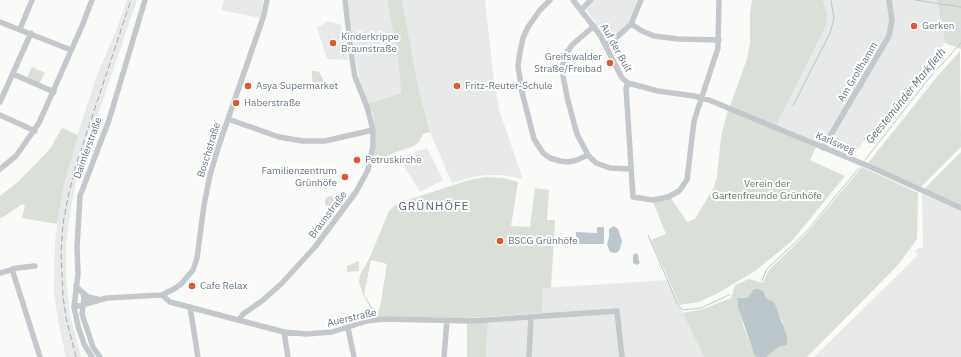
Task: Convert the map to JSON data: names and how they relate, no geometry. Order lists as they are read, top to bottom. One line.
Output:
{"streets":{"street":["Auf der Bult","Am Grollhamm","Karlsweg","Daimlerstraße","Boschstraße","Braunstraße","Auerstraße"]},"crossings":[["Auf der Bult","Karlsweg"],["Am Grollhamm","Karlsweg"],["Boschstraße","Auerstraße"],["Braunstraße","Auerstraße"]],"districts":["GRÜNHÖFE"],"water":["Geestemünder Markfleth"],"parks":["Verein der Gartenfreunde Grünhöfe"],"places":["Gerken","Kinderkrippe Braunstraße","Greifswalder Straße/Freibad","Asya Supermarket","Fritz-Reuter-Schule","Haberstraße","Petruskirche","Familienzentrum Grünhöfe","BSCG Grünhöfe","Cafe Relax"]}
